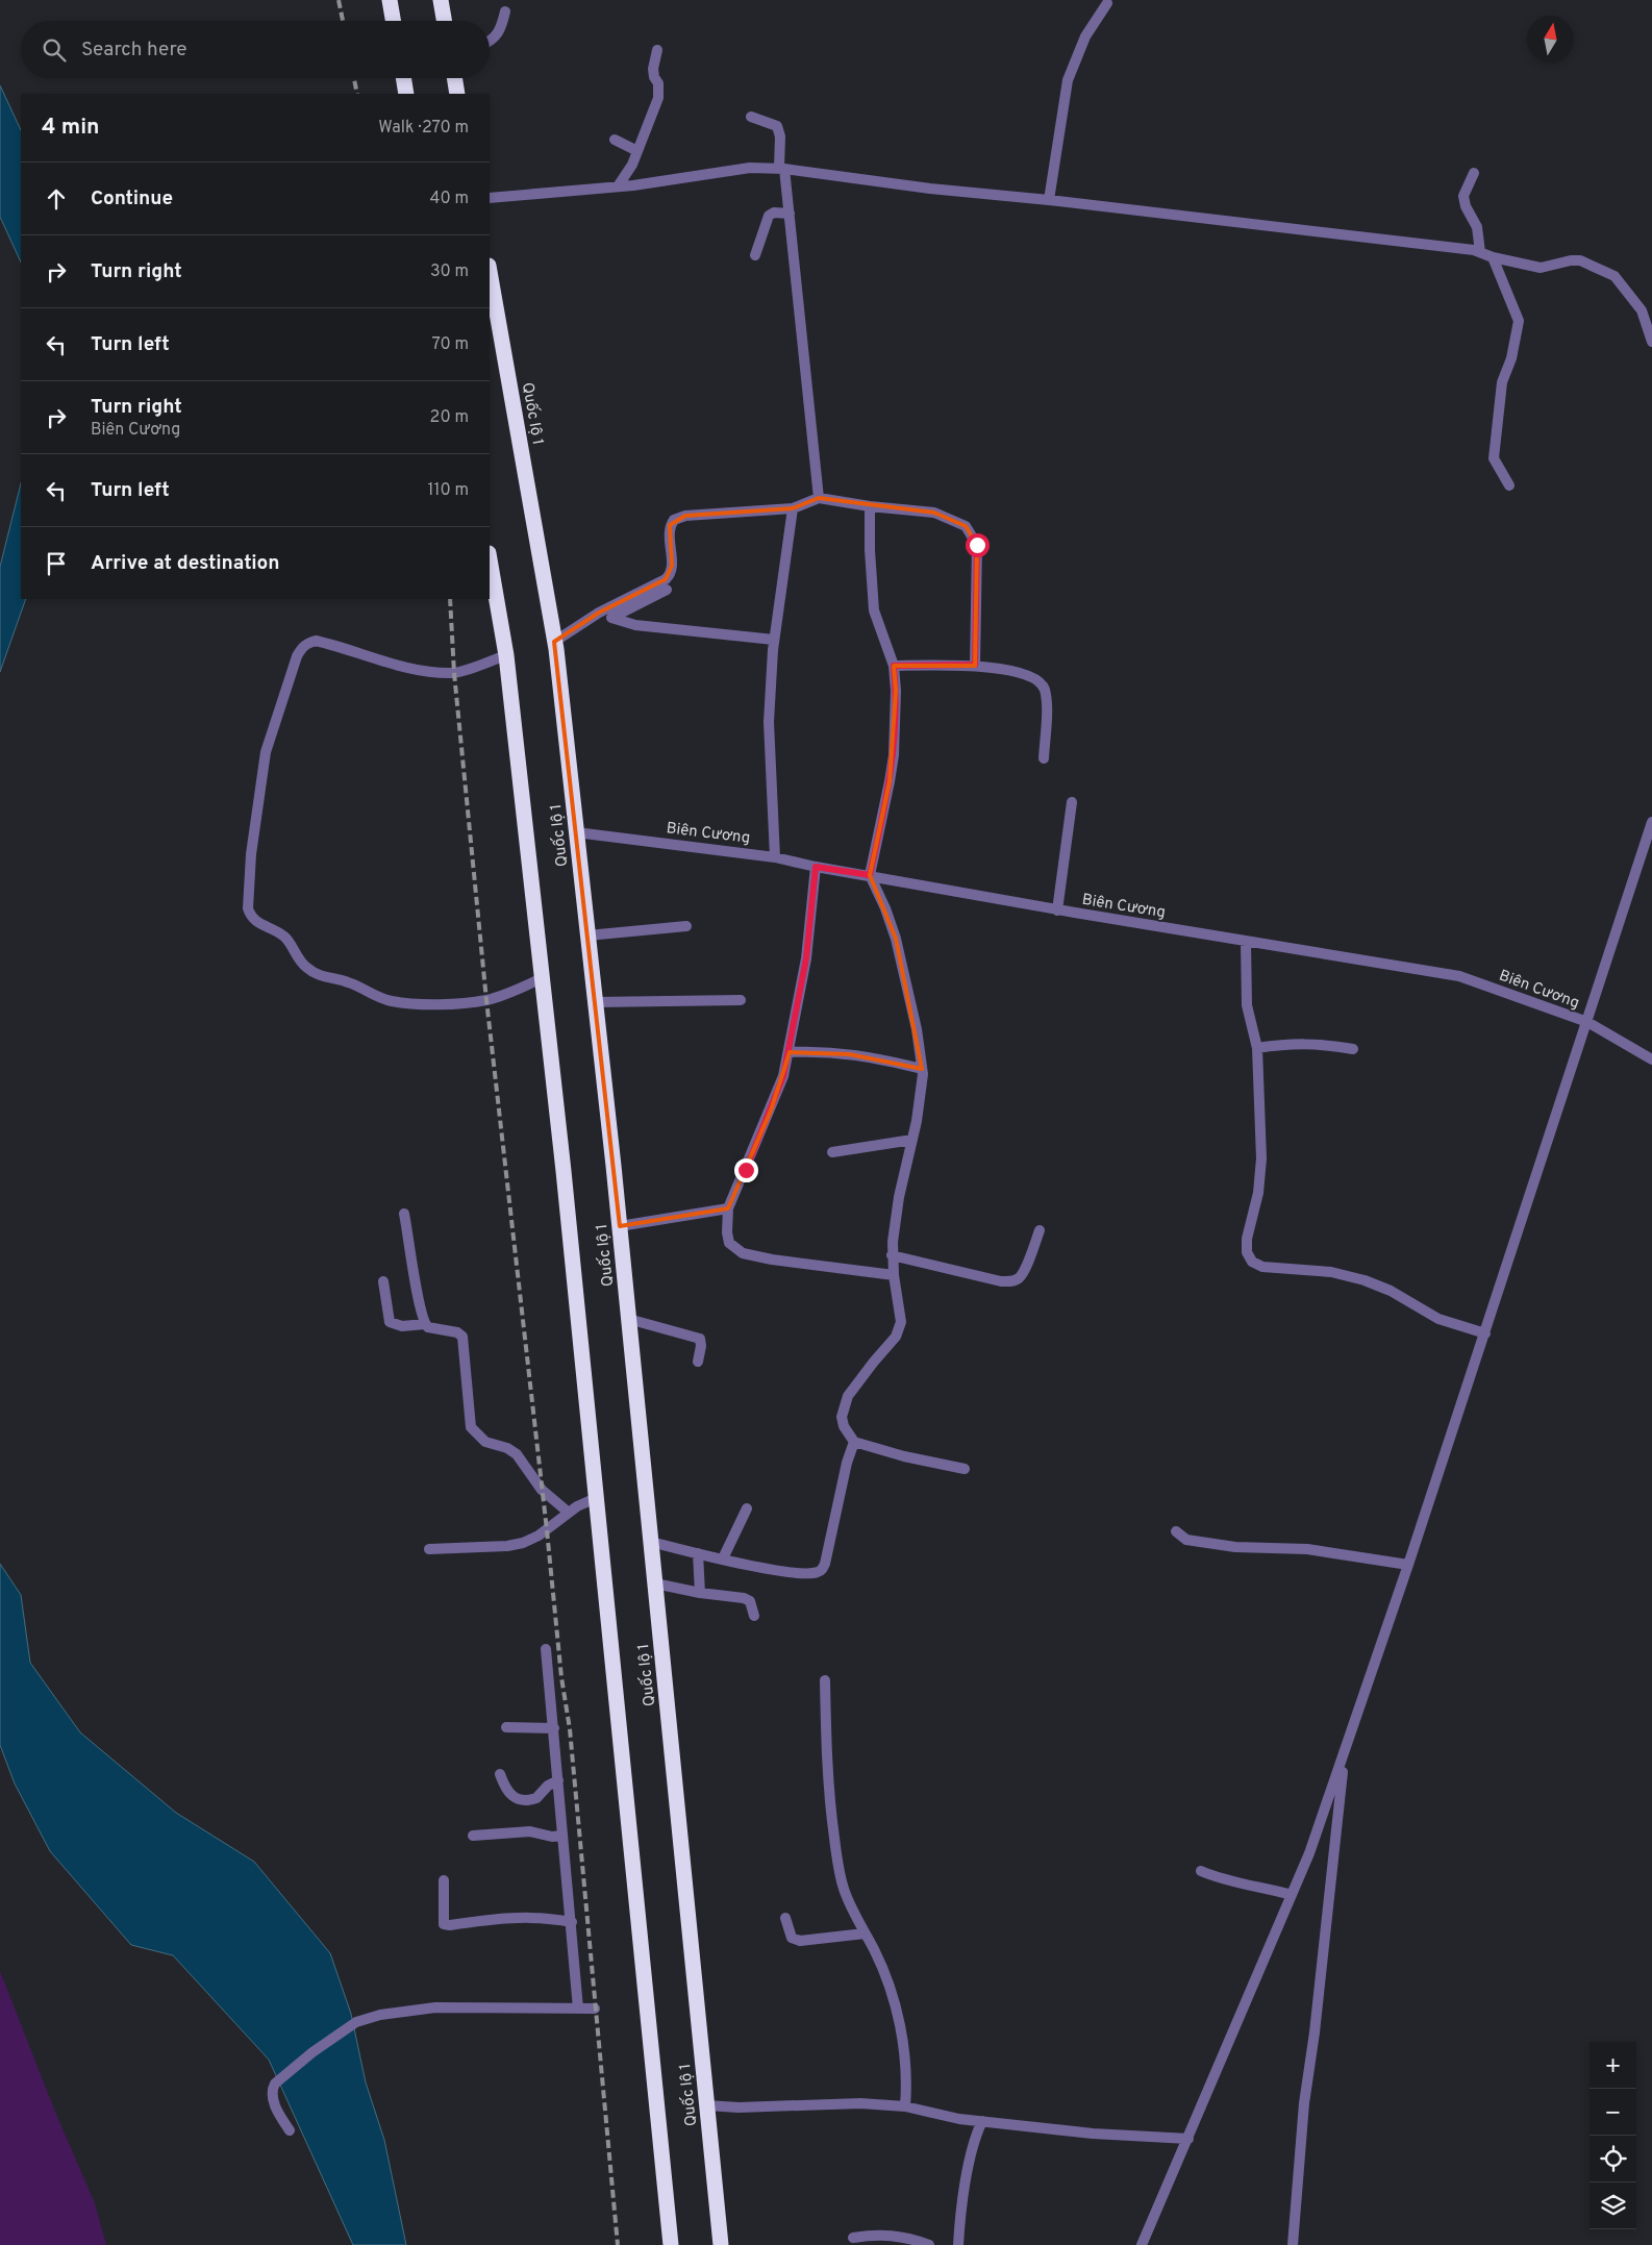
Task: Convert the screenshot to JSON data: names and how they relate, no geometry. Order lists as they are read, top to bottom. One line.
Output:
{"streets":{"highway":["Quốc lộ 1"],"street":["Biên Cương"]},"crossings":[["Quốc lộ 1","Biên Cương"]],"north":"top","page":{"search":"Search here","heading":["4 min","Walk · 270 m"],"list":[["Continue","40 m"],["Turn right","30 m"],["Turn left","70 m"],["Turn right","Biên Cương","20 m"],["Turn left","110 m"],"Arrive at destination"],"map_buttons":["+","−"]}}
